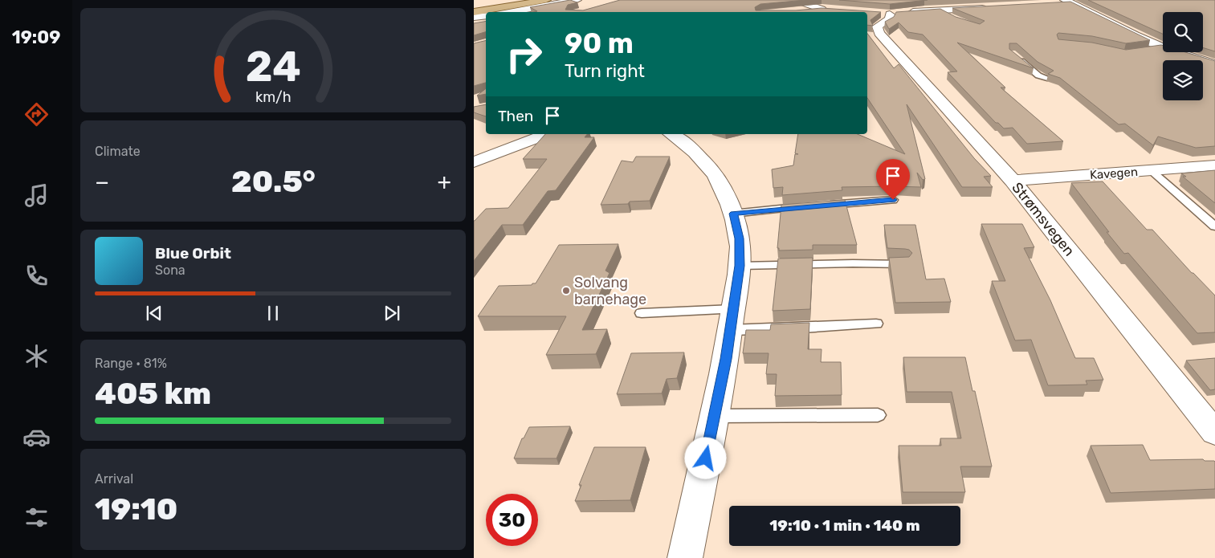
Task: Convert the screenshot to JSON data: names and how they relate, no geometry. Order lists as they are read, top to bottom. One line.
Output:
{"streets":{"street":["Kavegen","Strømsvegen"]},"crossings":[["Kavegen","Strømsvegen"]],"places":["Solvang barnehage"],"page":{"tabs":"19:09","turn":["90 m","Turn right"],"then":"Then","tile":["Climate",["Range · 81%","405 km"],["Arrival","19:10"]],"heat":["−","20.5°","+"],"song":["Blue Orbit","Sona"],"limit":"30","trip":"19:10 · 1 min · 140 m","gauge":["24","km/h"]}}
